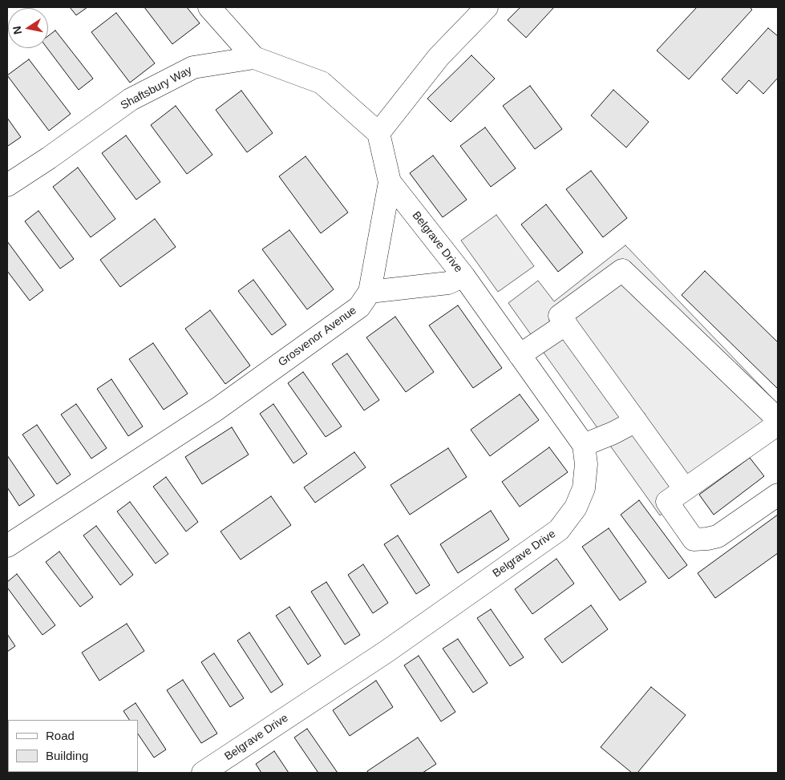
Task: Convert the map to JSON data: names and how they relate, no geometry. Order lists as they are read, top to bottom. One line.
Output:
{"streets":{"street":["Shaftsbury Way","Belgrave Drive","Grosvenor Avenue"]},"crossings":[["Shaftsbury Way","Grosvenor Avenue"],["Belgrave Drive","Grosvenor Avenue"]],"legend":["Road","Building"],"north":"left"}
